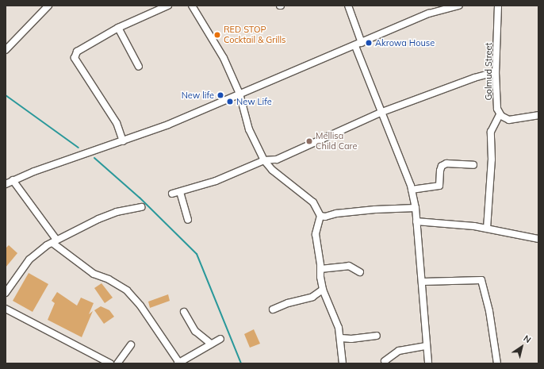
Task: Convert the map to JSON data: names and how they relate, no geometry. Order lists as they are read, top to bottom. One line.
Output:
{"streets":{"street":["Golmud Street"]},"places":["RED STOP Cocktail & Grills","Akrowa House","New life","New Life","Mellisa Child Care"],"north":"top right"}
